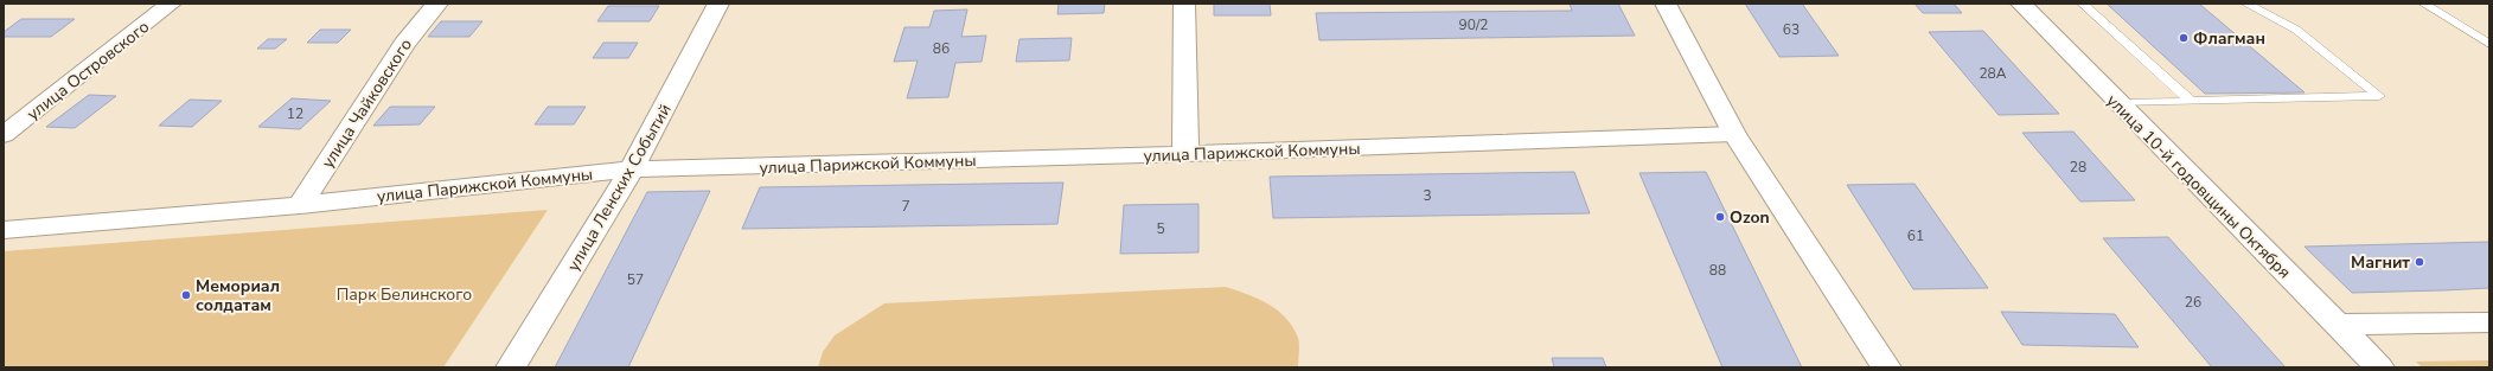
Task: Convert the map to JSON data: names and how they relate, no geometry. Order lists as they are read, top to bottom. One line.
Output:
{"streets":{"street":["улица Островского","улица Чайковского","улица Парижской Коммуны","улица 10-й годовщины Октября","улица Ленских Событий"]},"crossings":[["улица Чайковского","улица Парижской Коммуны"],["улица Парижской Коммуны","улица Ленских Событий"]],"parks":["Парк Белинского"],"places":["Флагман","Ozon","Магнит","Мемориал солдатам"],"house_numbers":["90/2","63","86","28А","12","28","3","7","5","61","88","57","26"]}
